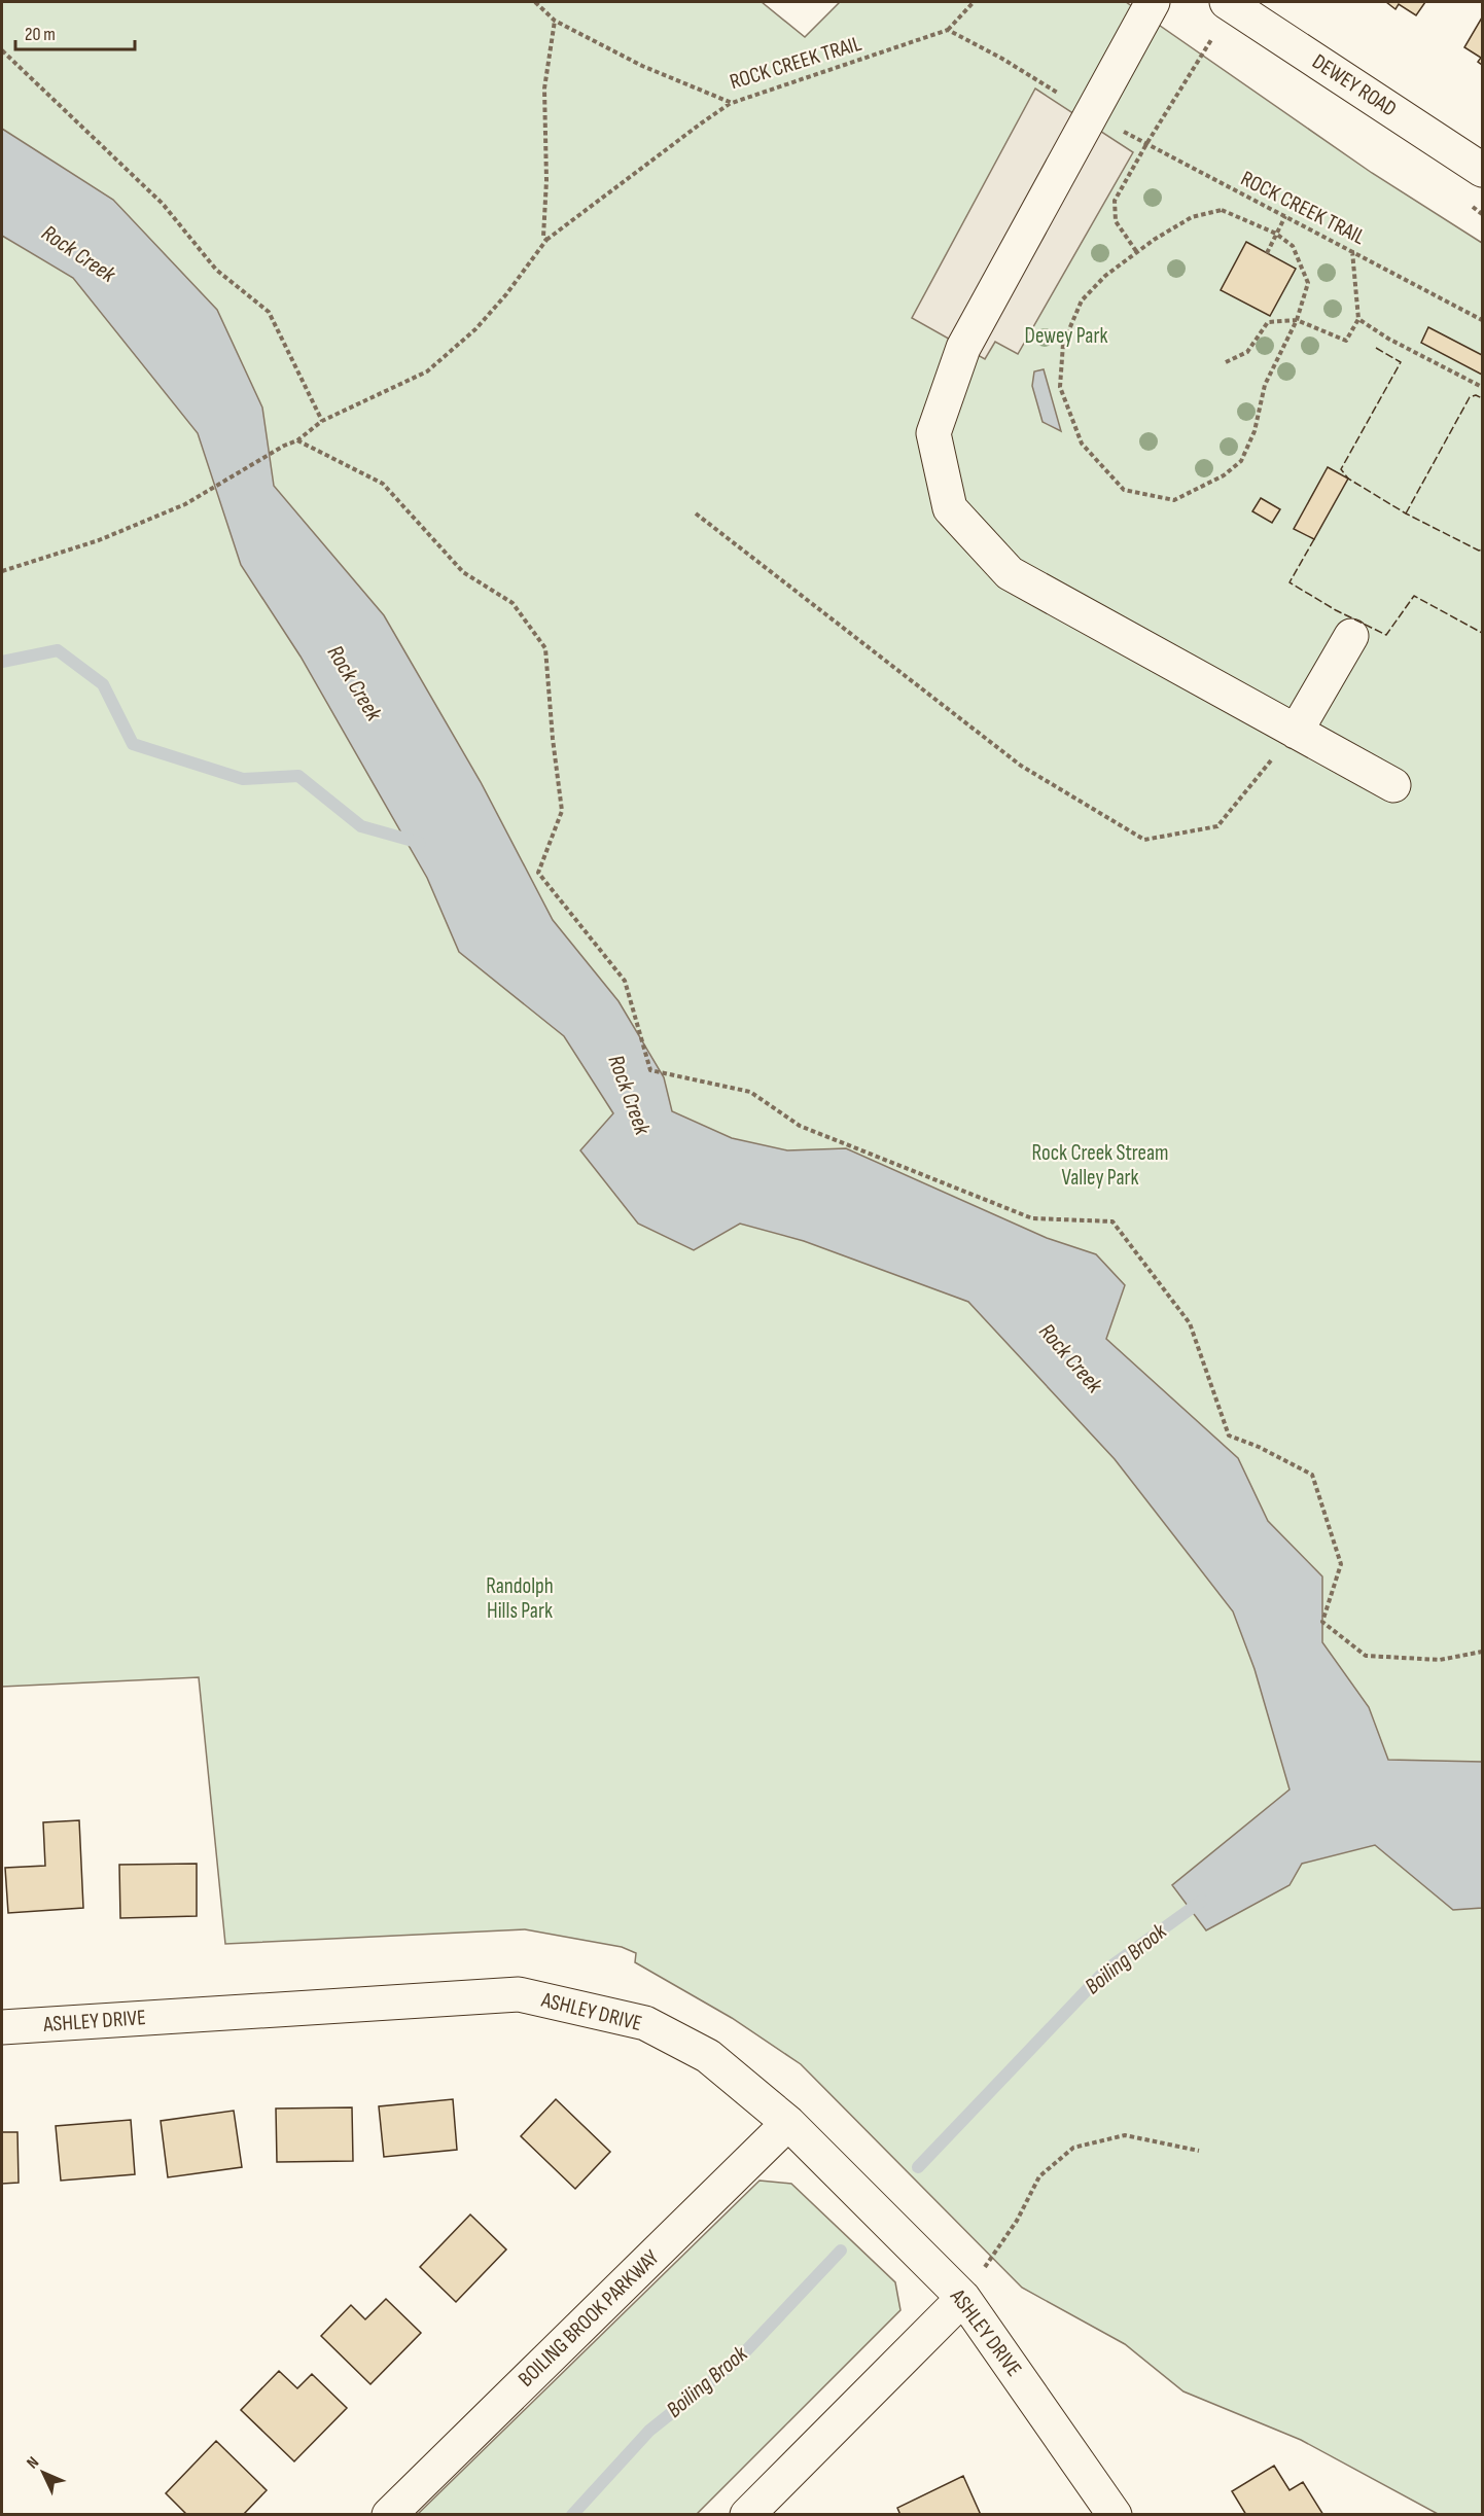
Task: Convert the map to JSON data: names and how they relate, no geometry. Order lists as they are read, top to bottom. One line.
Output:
{"streets":{"street":["DEWEY ROAD","ASHLEY DRIVE","BOILING BROOK PARKWAY"],"path":["ROCK CREEK TRAIL"]},"crossings":[["ASHLEY DRIVE","BOILING BROOK PARKWAY"]],"water":["Rock Creek","Boiling Brook"],"parks":["Dewey Park","Rock Creek Stream Valley Park","Randolph Hills Park"],"scale_bar":"20 m","north":"top left"}
